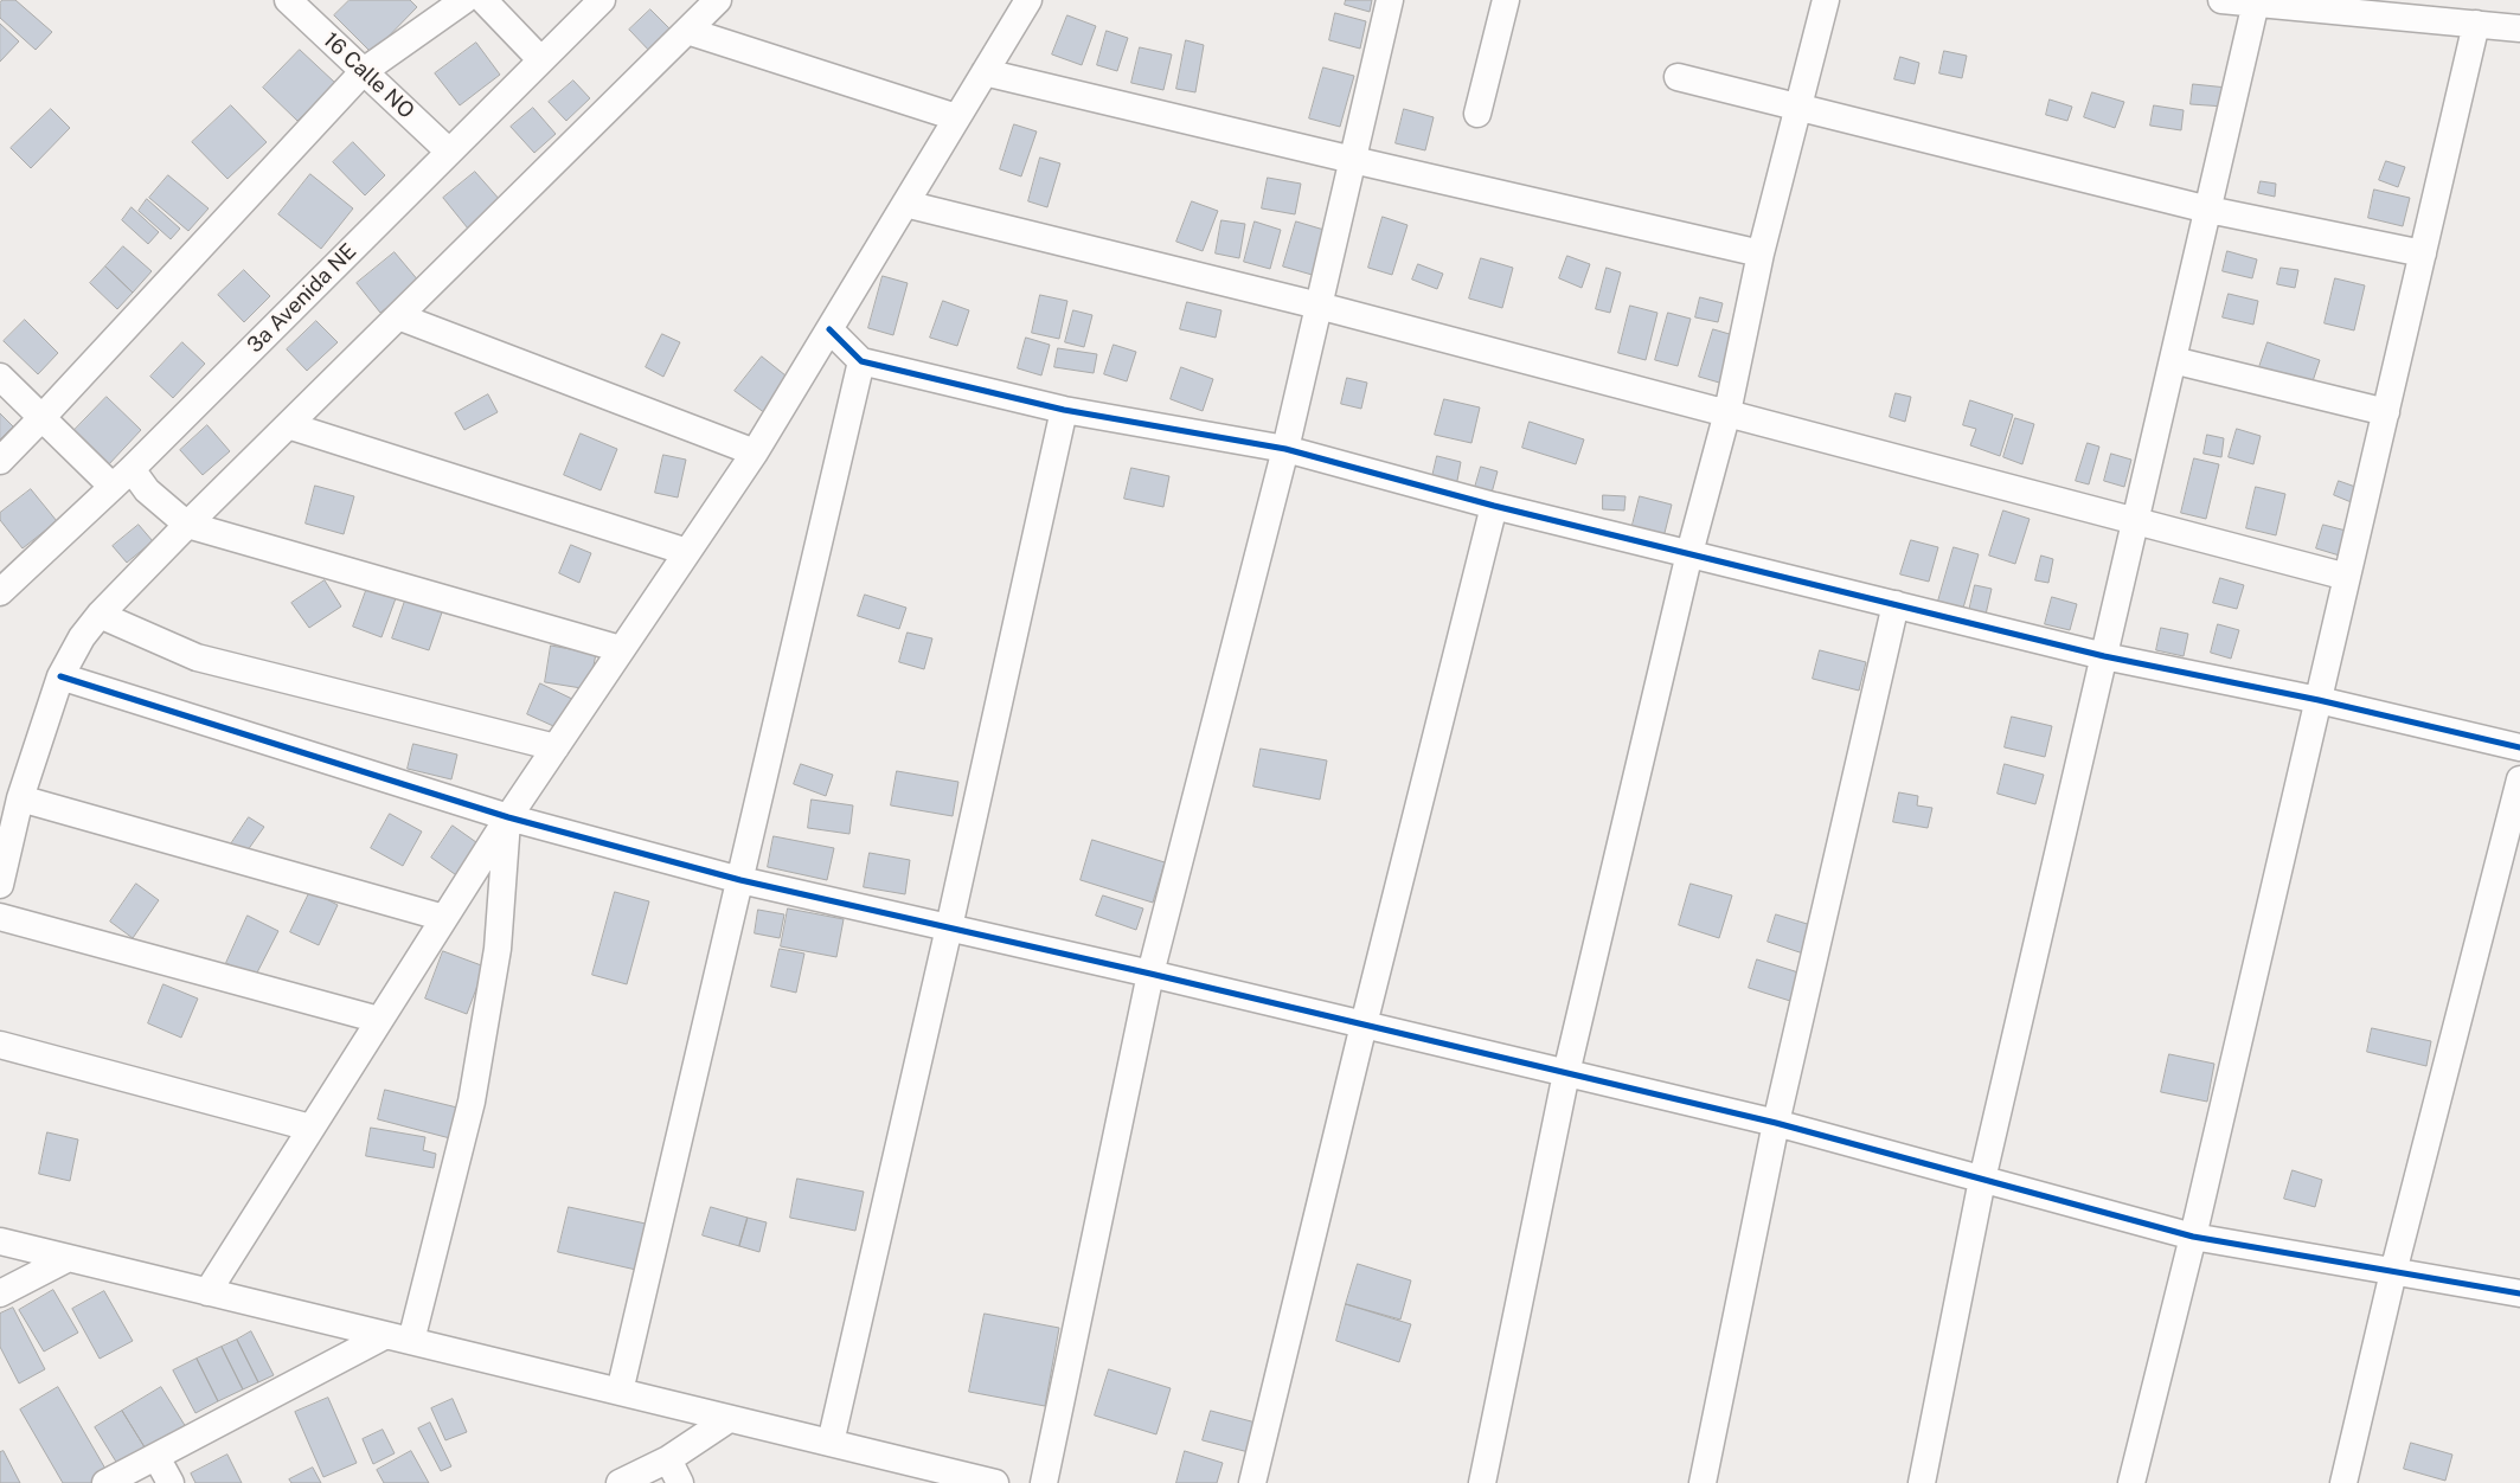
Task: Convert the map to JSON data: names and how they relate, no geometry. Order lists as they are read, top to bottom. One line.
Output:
{"streets":{"street":["16 Calle NO","3a Avenida NE"]},"crossings":[["16 Calle NO","3a Avenida NE"]]}
